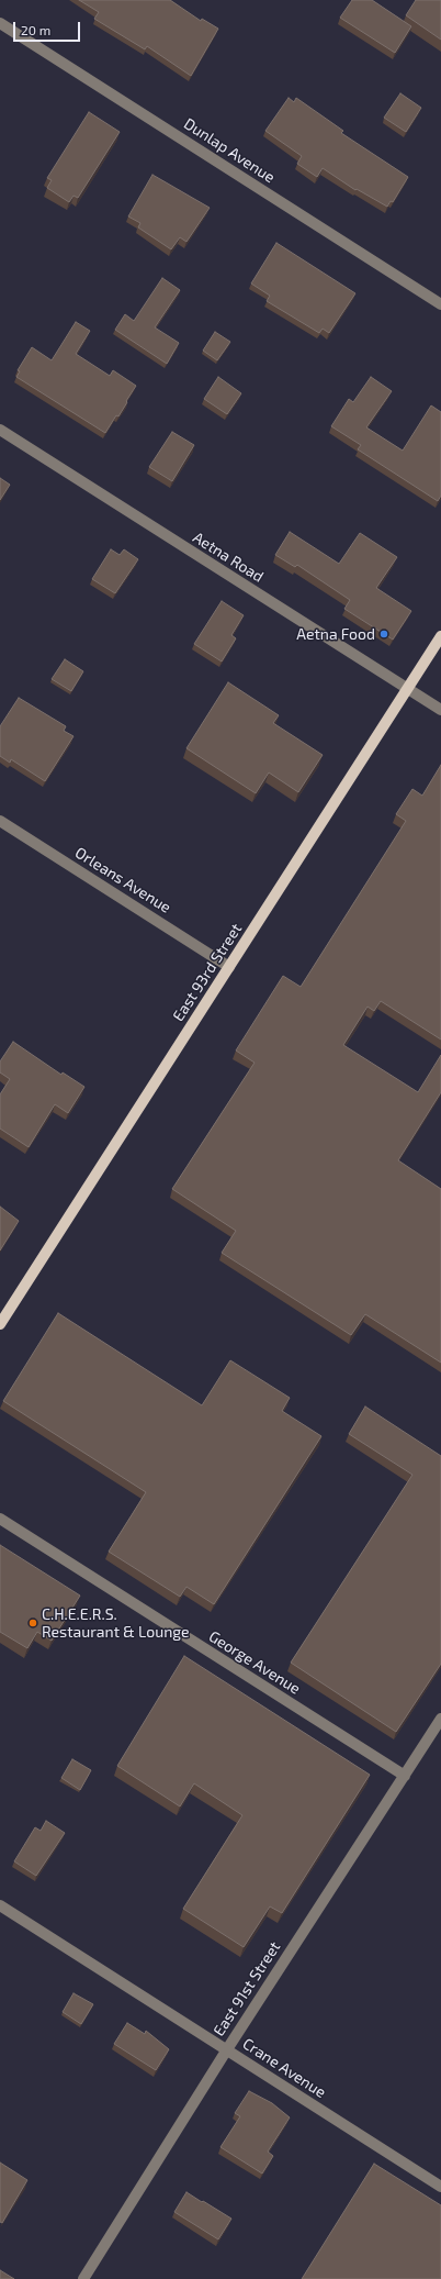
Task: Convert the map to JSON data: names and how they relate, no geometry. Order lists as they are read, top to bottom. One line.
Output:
{"streets":{"main road":["East 93rd Street"],"street":["Dunlap Avenue","Aetna Road","Orleans Avenue","George Avenue","East 91st Street","Crane Avenue"]},"crossings":[["Aetna Road","East 93rd Street"],["Orleans Avenue","East 93rd Street"],["George Avenue","East 91st Street"],["East 91st Street","Crane Avenue"]],"places":["Aetna Food","C.H.E.E.R.S. Restaurant & Lounge"],"scale_bar":"20 m"}
